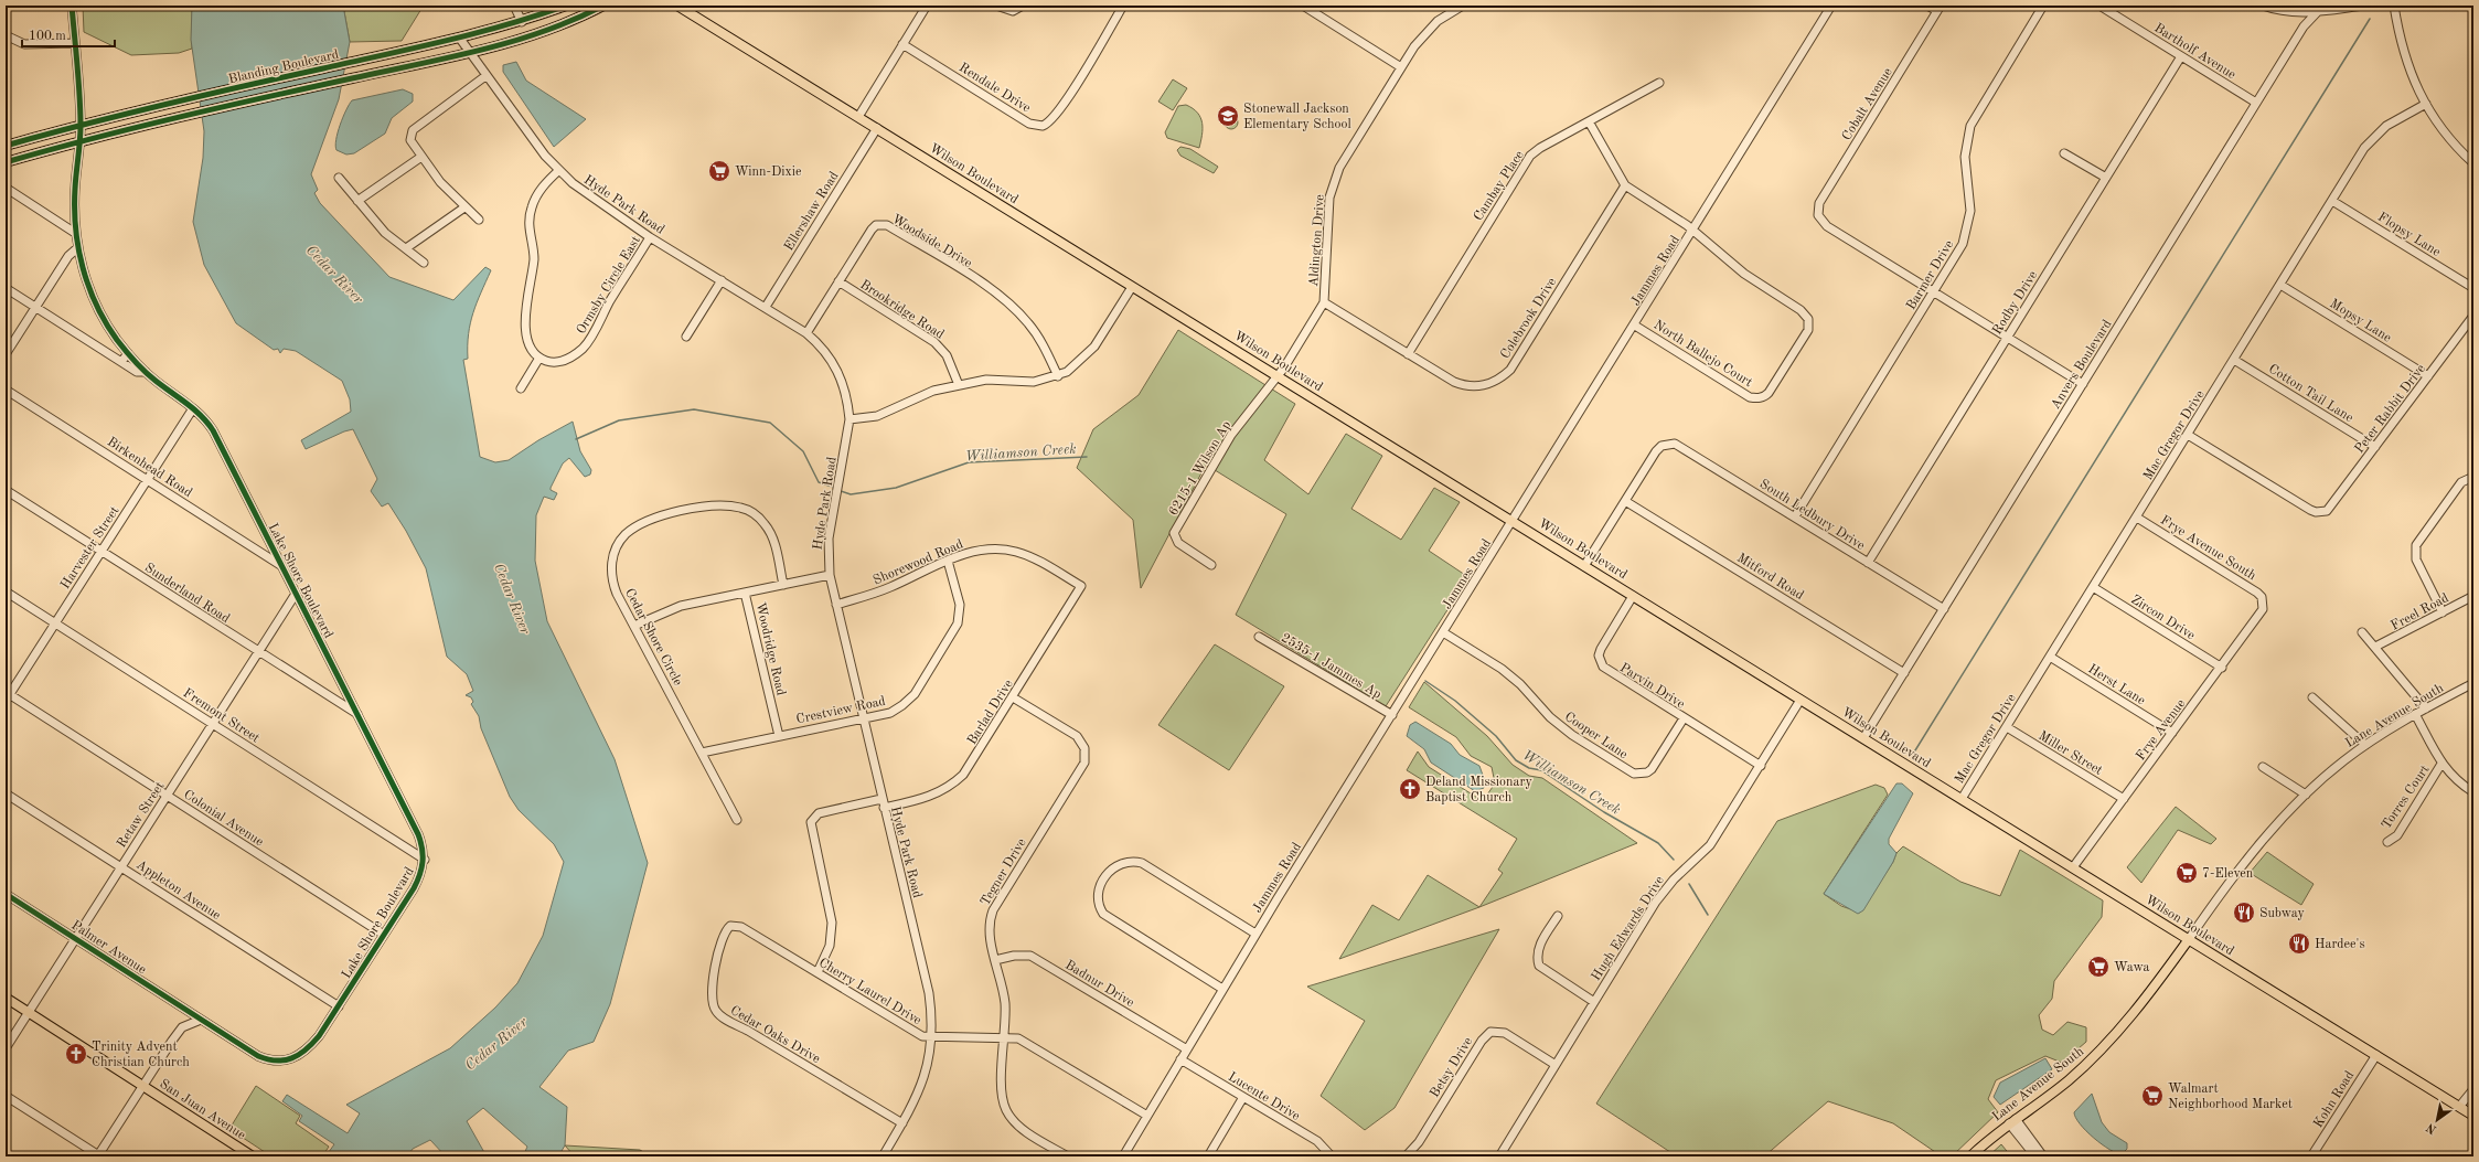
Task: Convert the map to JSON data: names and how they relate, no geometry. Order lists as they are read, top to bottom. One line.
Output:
{"streets":{"main road":["Blanding Boulevard","Wilson Boulevard","Lane Avenue South","San Juan Avenue"],"street":["Bartholf Avenue","Rendale Drive","Cobalt Avenue","Cambay Place","Hyde Park Road","Ellershaw Road","Flopsy Lane","Woodside Drive","Aldington Drive","Jammes Road","Barmer Drive","Ormsby Circle East","Rodby Drive","Brookridge Road","Colebrook Drive","Mopsy Lane","North Ballejo Court","Anvers Boulevard","Cotton Tail Lane","Peter Rabbit Drive","Mac Gregor Drive","Birkenhead Road","6215-1 Wilson Ap","South Ledbury Drive","Harvester Street","Frye Avenue South","Shorewood Road","Mitford Road","Lake Shore Boulevard","Sunderland Road","Freel Road","Zircon Drive","Cedar Shore Circle","Woodridge Road","2535-1 Jammes Ap","Herst Lane","Parvin Drive","Crestview Road","Barlad Drive","Fremont Street","Frye Avenue","Cooper Lane","Miller Street","Torres Court","Retaw Street","Colonial Avenue","Tegner Drive","Appleton Avenue","Hugh Edwards Drive","Palmer Avenue","Badnur Drive","Cherry Laurel Drive","Cedar Oaks Drive","Betsy Drive","Lucente Drive","Kohn Road"]},"crossings":[["Bartholf Avenue","Rodby Drive"],["Bartholf Avenue","Anvers Boulevard"],["Blanding Boulevard","Hyde Park Road"],["Blanding Boulevard","Lake Shore Boulevard"],["Cobalt Avenue","Barmer Drive"],["Wilson Boulevard","Ellershaw Road"],["Wilson Boulevard","Aldington Drive"],["Wilson Boulevard","Jammes Road"],["Wilson Boulevard","Anvers Boulevard"],["Wilson Boulevard","Mac Gregor Drive"],["Wilson Boulevard","6215-1 Wilson Ap"],["Wilson Boulevard","Parvin Drive"],["Wilson Boulevard","Lane Avenue South"],["Wilson Boulevard","Frye Avenue"],["Wilson Boulevard","Hugh Edwards Drive"],["Wilson Boulevard","Kohn Road"],["Cambay Place","Colebrook Drive"],["Hyde Park Road","Ellershaw Road"],["Hyde Park Road","Woodside Drive"],["Hyde Park Road","Ormsby Circle East"],["Hyde Park Road","Shorewood Road"],["Hyde Park Road","Crestview Road"],["Hyde Park Road","Barlad Drive"],["Hyde Park Road","Cherry Laurel Drive"],["Hyde Park Road","Cedar Oaks Drive"],["Flopsy Lane","Mac Gregor Drive"],["Woodside Drive","Brookridge Road"],["Aldington Drive","Colebrook Drive"],["Aldington Drive","6215-1 Wilson Ap"],["Jammes Road","North Ballejo Court"],["Jammes Road","2535-1 Jammes Ap"],["Jammes Road","Cooper Lane"],["Jammes Road","Badnur Drive"],["Jammes Road","Cherry Laurel Drive"],["Jammes Road","Lucente Drive"],["Barmer Drive","South Ledbury Drive"],["Rodby Drive","South Ledbury Drive"],["Mopsy Lane","Peter Rabbit Drive"],["Mopsy Lane","Mac Gregor Drive"],["Anvers Boulevard","South Ledbury Drive"],["Anvers Boulevard","Mitford Road"],["Cotton Tail Lane","Peter Rabbit Drive"],["Cotton Tail Lane","Mac Gregor Drive"],["Peter Rabbit Drive","Mac Gregor Drive"],["Mac Gregor Drive","Frye Avenue South"],["Mac Gregor Drive","Zircon Drive"],["Mac Gregor Drive","Herst Lane"],["Mac Gregor Drive","Miller Street"],["Birkenhead Road","Harvester Street"],["Birkenhead Road","Lake Shore Boulevard"],["South Ledbury Drive","Mitford Road"],["Harvester Street","Lake Shore Boulevard"],["Harvester Street","Sunderland Road"],["Harvester Street","Fremont Street"],["Harvester Street","Colonial Avenue"],["Frye Avenue South","Frye Avenue"],["Shorewood Road","Crestview Road"],["Shorewood Road","Barlad Drive"],["Lake Shore Boulevard","Sunderland Road"],["Lake Shore Boulevard","Fremont Street"],["Lake Shore Boulevard","Retaw Street"],["Lake Shore Boulevard","Colonial Avenue"],["Lake Shore Boulevard","Appleton Avenue"],["Lake Shore Boulevard","Palmer Avenue"],["Sunderland Road","Retaw Street"],["Zircon Drive","Frye Avenue"],["Cedar Shore Circle","Crestview Road"],["Woodridge Road","Crestview Road"],["Herst Lane","Frye Avenue"],["Parvin Drive","Cooper Lane"],["Parvin Drive","Hugh Edwards Drive"],["Barlad Drive","Tegner Drive"],["Fremont Street","Retaw Street"],["Frye Avenue","Miller Street"],["Retaw Street","Colonial Avenue"],["Retaw Street","Appleton Avenue"],["Retaw Street","Palmer Avenue"],["Retaw Street","San Juan Avenue"],["Tegner Drive","Badnur Drive"],["Tegner Drive","Cherry Laurel Drive"],["Hugh Edwards Drive","Betsy Drive"],["Cherry Laurel Drive","Cedar Oaks Drive"]],"water":["Cedar River","Williamson Creek"],"places":{"school or university":["Stonewall Jackson Elementary School"],"supermarket":["Winn-Dixie","7-Eleven","Wawa","Walmart Neighborhood Market"],"church":["Deland Missionary Baptist Church","Trinity Advent Christian Church"],"restaurant":["Subway","Hardee's"]},"scale_bar":"100 m","north":"bottom left"}
